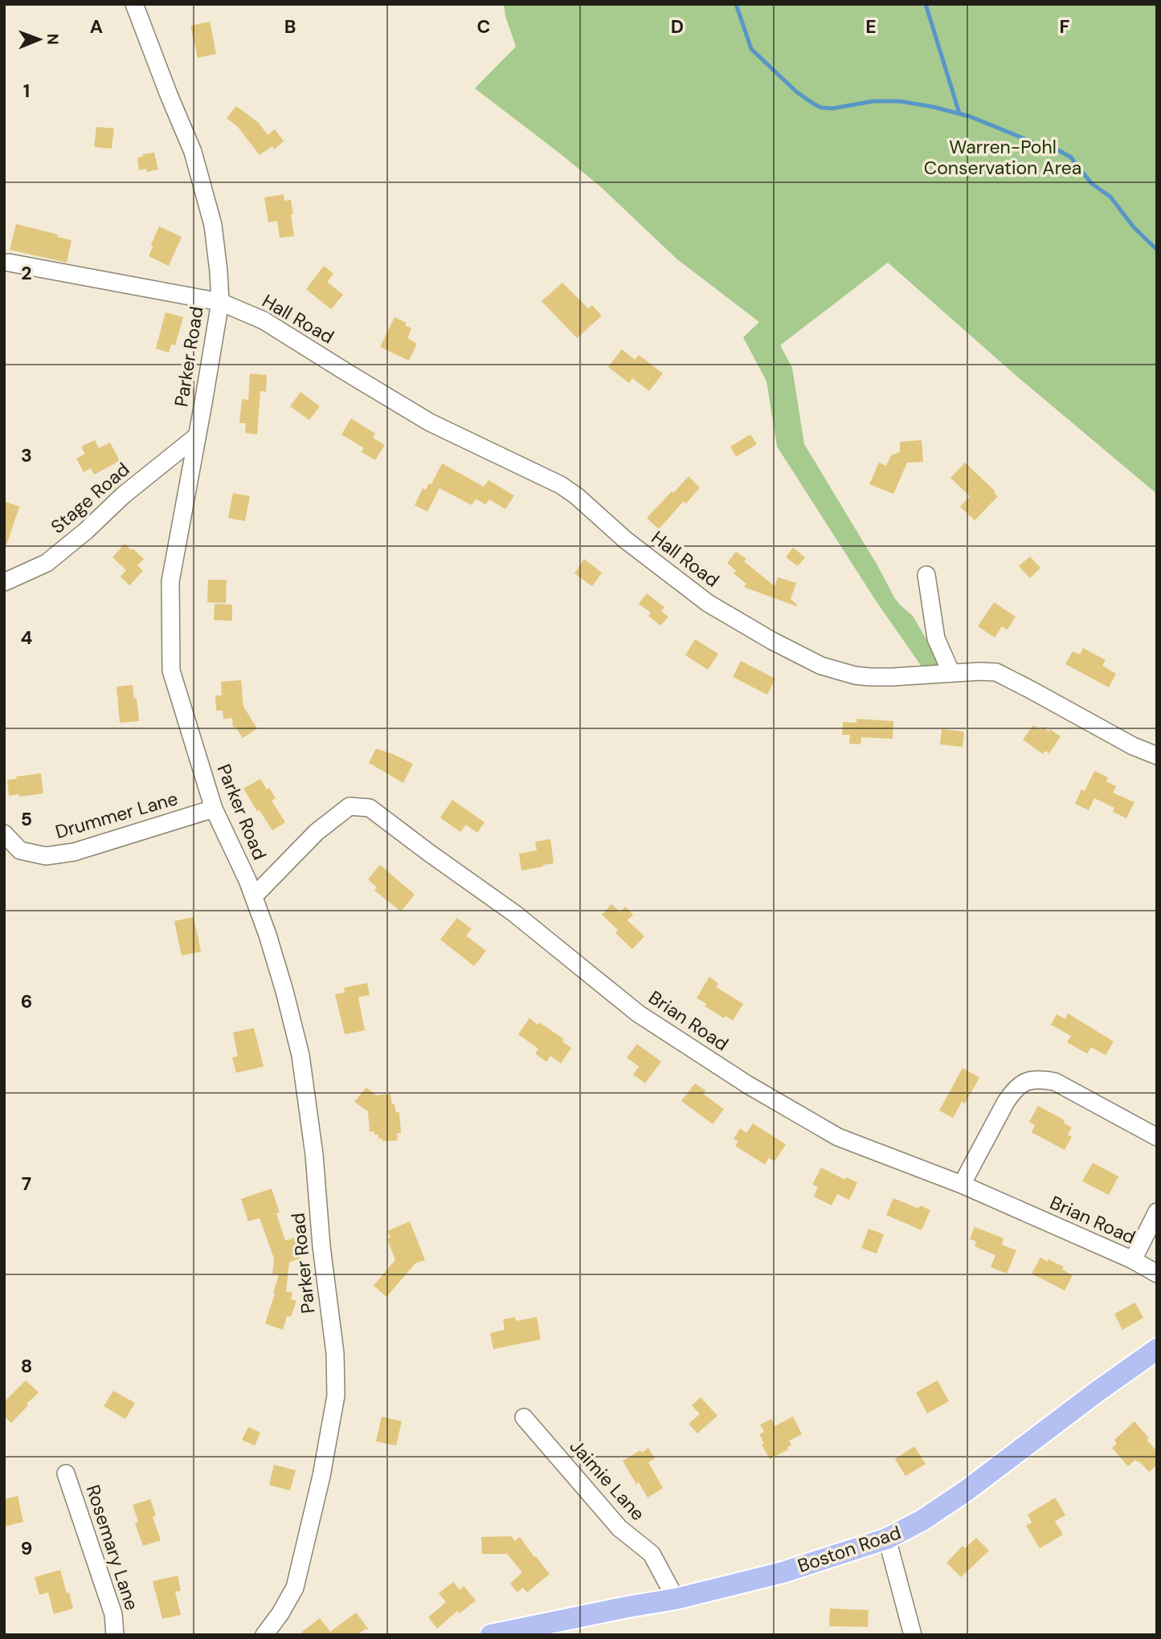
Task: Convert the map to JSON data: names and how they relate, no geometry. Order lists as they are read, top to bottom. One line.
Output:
{"streets":{"main road":["Boston Road"],"street":["Hall Road","Parker Road","Stage Road","Drummer Lane","Brian Road","Jaimie Lane","Rosemary Lane"]},"crossings":[["Hall Road","Parker Road"],["Parker Road","Stage Road"],["Parker Road","Drummer Lane"],["Parker Road","Brian Road"],["Jaimie Lane","Boston Road"]],"parks":["Warren-Pohl Conservation Area"],"north":"right","grid":{"columns":["A","B","C","D","E","F"],"rows":["1","2","3","4","5","6","7","8","9"]}}
